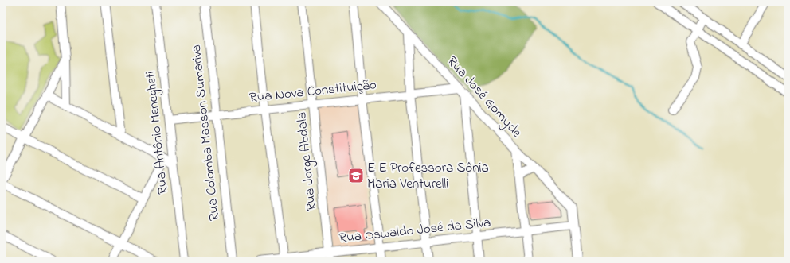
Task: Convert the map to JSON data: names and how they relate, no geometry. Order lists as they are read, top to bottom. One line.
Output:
{"streets":{"street":["Rua Nova Constituição","Rua José Gomyde","Rua Antônio Menegheti","Rua Colomba Masson Sumariva","Rua Jorge Abdala","Rua Oswaldo José da Silva"]},"crossings":[["Rua Nova Constituição","Rua José Gomyde"],["Rua Nova Constituição","Rua Antônio Menegheti"],["Rua Nova Constituição","Rua Colomba Masson Sumariva"],["Rua Nova Constituição","Rua Jorge Abdala"],["Rua José Gomyde","Rua Oswaldo José da Silva"],["Rua Jorge Abdala","Rua Oswaldo José da Silva"]],"places":{"school or university":["E E Professora Sônia Maria Venturelli"]}}
